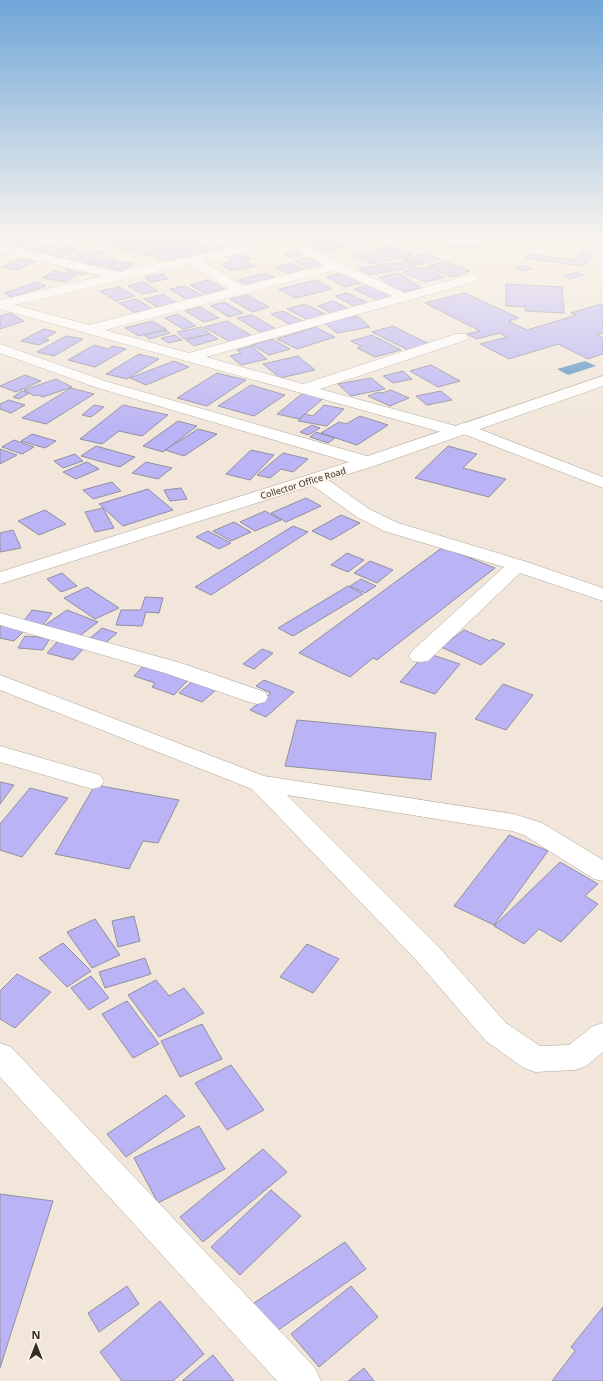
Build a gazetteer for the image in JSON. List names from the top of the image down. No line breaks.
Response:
{"streets":{"street":["Collector Office Road"]},"north":"top"}
